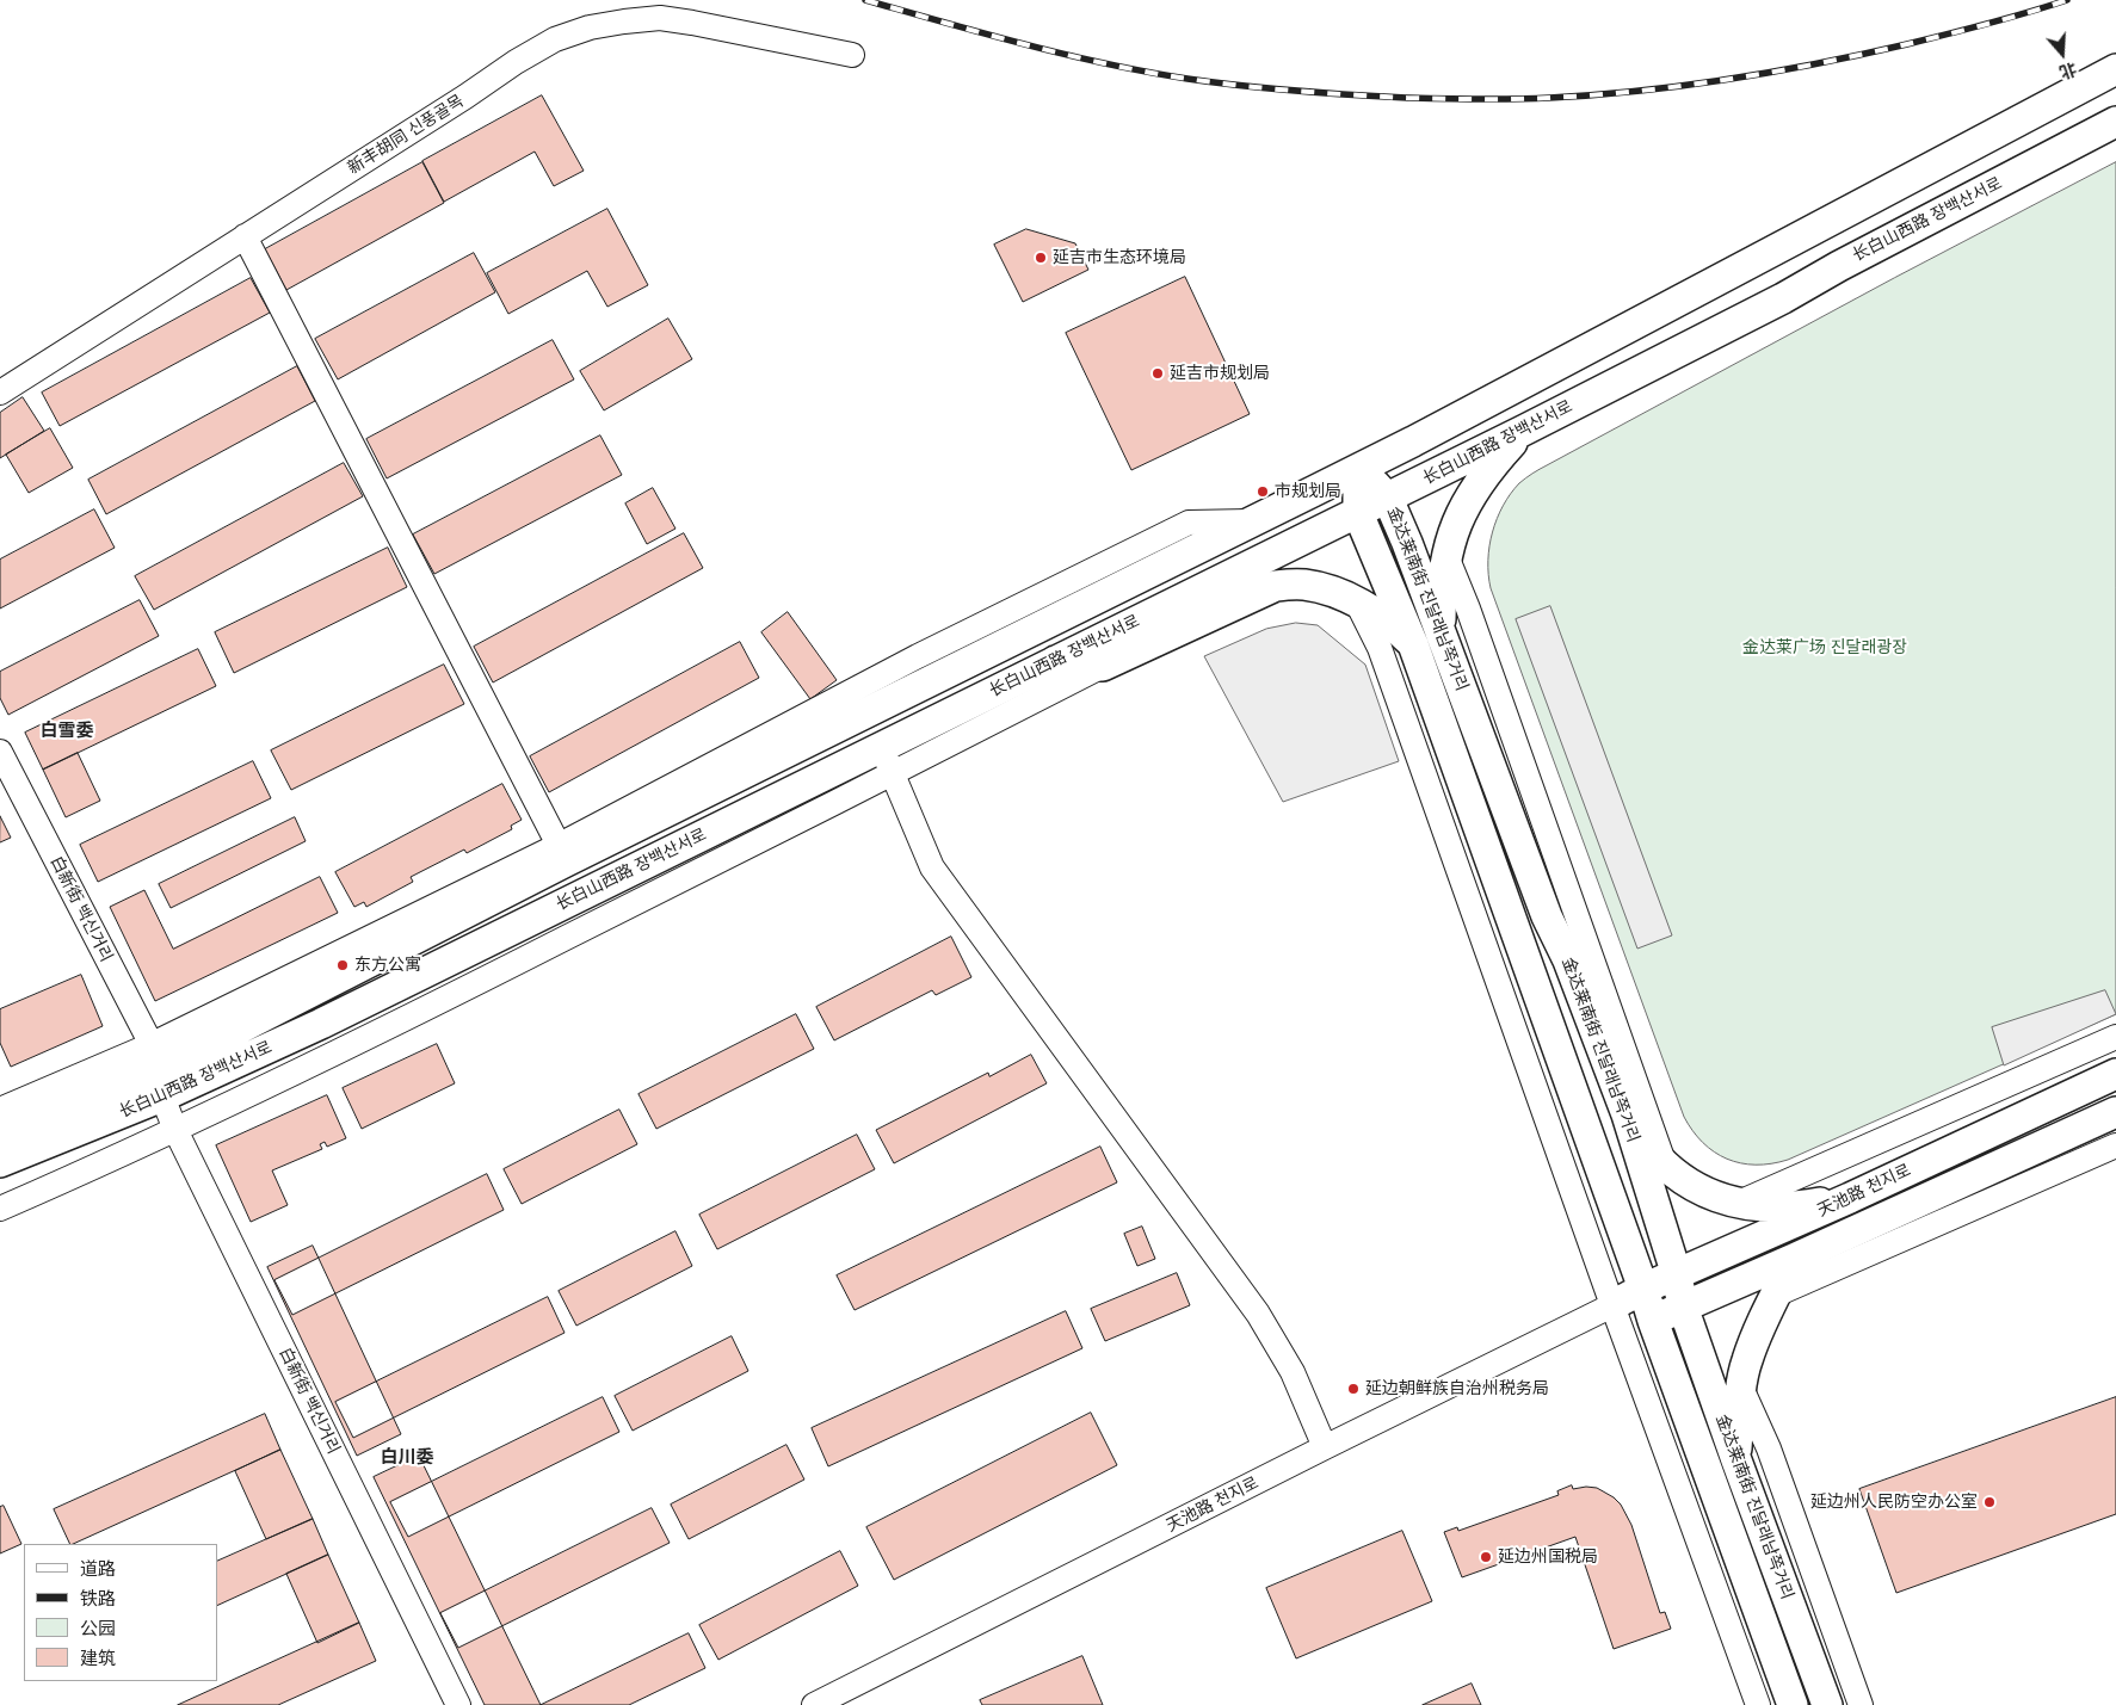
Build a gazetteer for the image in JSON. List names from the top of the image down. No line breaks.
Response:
{"streets":{"main road":["长白山西路 장백산서로","金达莱南街 진달래남쪽거리","天池路 천지로"],"street":["新丰胡同 신풍골목","白新街 백신거리"]},"crossings":[["长白山西路 장백산서로","金达莱南街 진달래남쪽거리"],["长白山西路 장백산서로","白新街 백신거리"],["金达莱南街 진달래남쪽거리","天池路 천지로"]],"districts":["白雪委","白川委"],"parks":["金达莱广场 진달래광장"],"places":["延吉市生态环境局","延吉市规划局","市规划局","东方公寓","延边朝鲜族自治州税务局","延边州人民防空办公室","延边州国税局"],"legend":["道路","铁路","公园","建筑"],"north":"bottom"}
